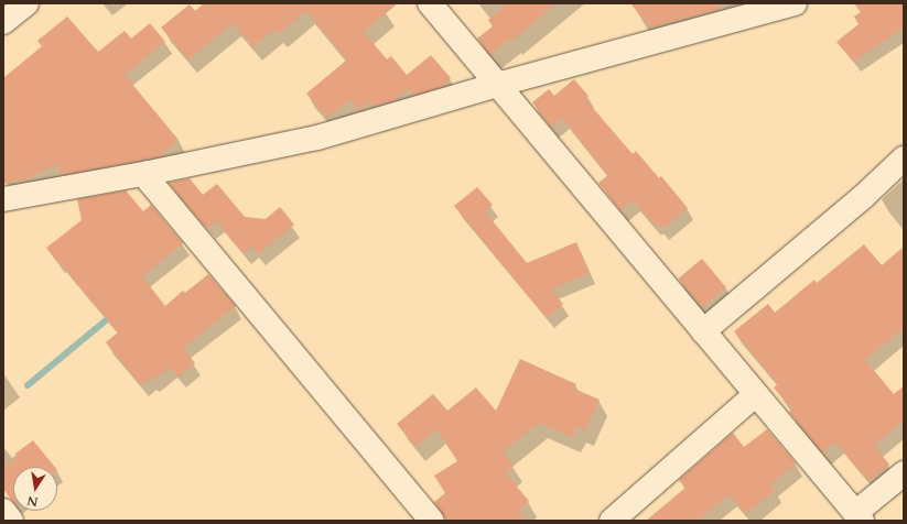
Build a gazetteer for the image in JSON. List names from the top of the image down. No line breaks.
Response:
{"north":"bottom"}
